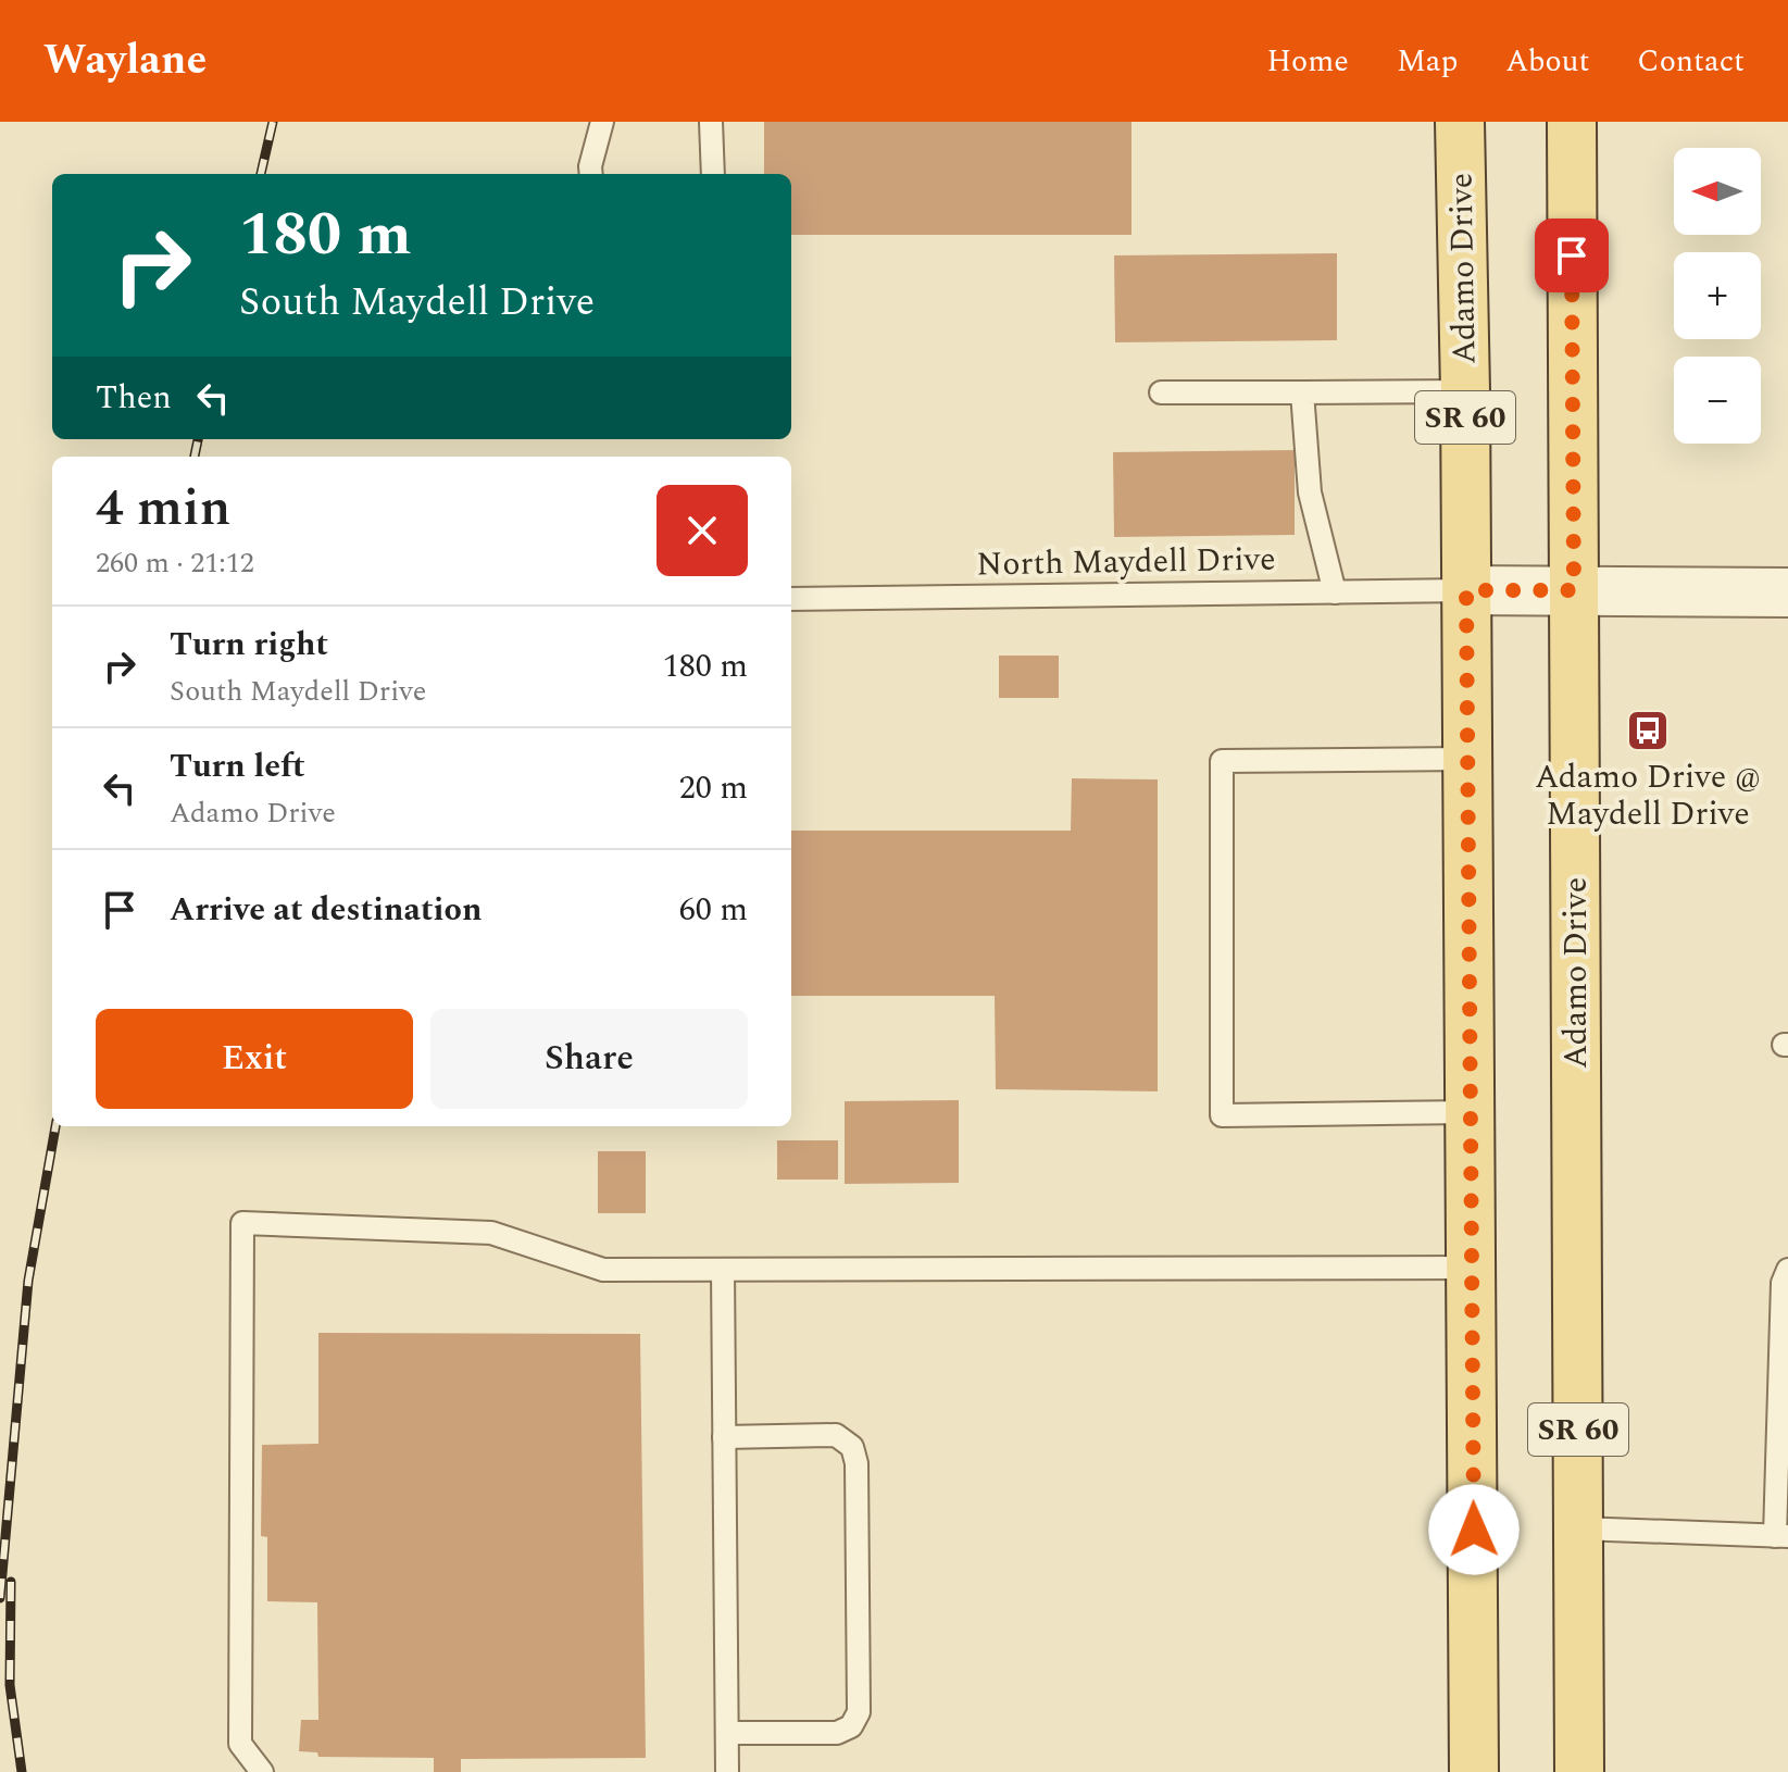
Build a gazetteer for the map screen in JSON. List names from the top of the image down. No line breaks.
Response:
{"streets":{"main road":["Adamo Drive","SR 60"],"lane":["North Maydell Drive"]},"crossings":[["Adamo Drive","North Maydell Drive"]],"places":{"bus stop":["Adamo Drive @ Maydell Drive"]},"north":"left","page":{"header":"Waylane","nav":["Home","Map","About","Contact"],"map_buttons":["+","−"],"turn":["180 m","South Maydell Drive"],"then":"Then","heading":["4 min","260 m · 21:12"],"list":[{"name":"Turn right","note":"South Maydell Drive","value":"180 m"},{"name":"Turn left","note":"Adamo Drive","value":"20 m"},{"name":"Arrive at destination","value":"60 m"}],"buttons":["Exit","Share"]}}
